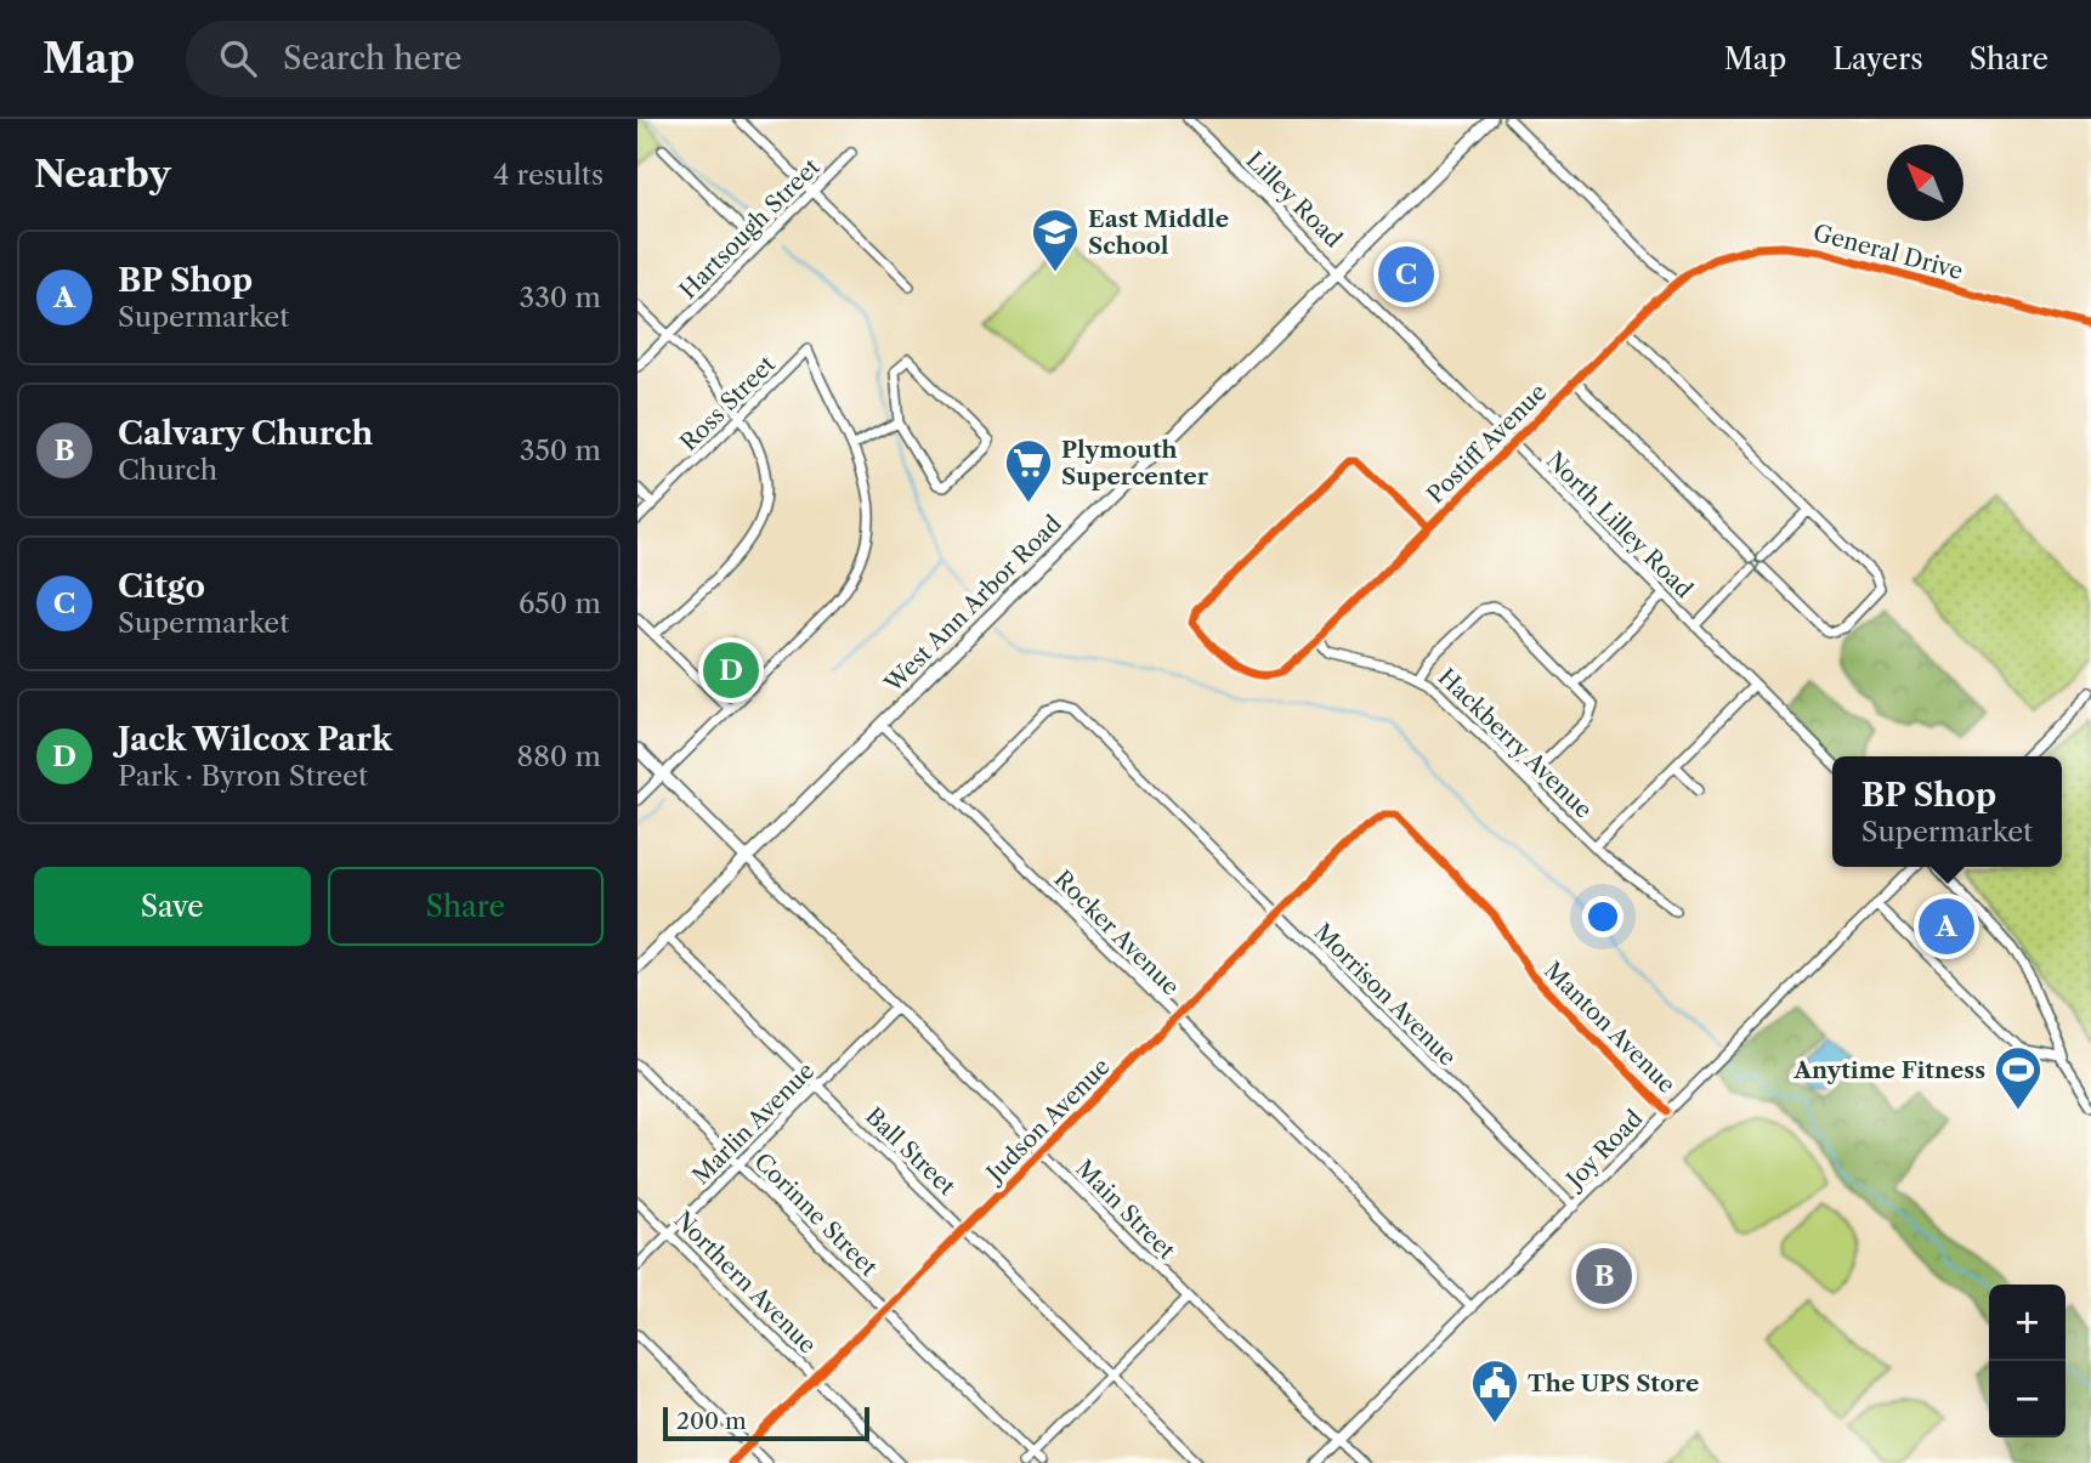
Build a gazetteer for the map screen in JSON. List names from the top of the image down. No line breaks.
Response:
{"streets":{"main road":["West Ann Arbor Road"],"street":["Lilley Road","Hartsough Street","General Drive","Ross Street","Postiff Avenue","North Lilley Road","Hackberry Avenue","Rocker Avenue","Morrison Avenue","Manton Avenue","Judson Avenue","Marlin Avenue","Joy Road","Ball Street","Main Street","Corinne Street","Northern Avenue"]},"crossings":[["Lilley Road","North Lilley Road"],["Lilley Road","West Ann Arbor Road"],["General Drive","Postiff Avenue"],["Postiff Avenue","North Lilley Road"],["Postiff Avenue","Hackberry Avenue"],["North Lilley Road","West Ann Arbor Road"],["West Ann Arbor Road","Rocker Avenue"],["West Ann Arbor Road","Ball Street"],["West Ann Arbor Road","Main Street"],["Rocker Avenue","Morrison Avenue"],["Rocker Avenue","Judson Avenue"],["Rocker Avenue","Joy Road"],["Morrison Avenue","Judson Avenue"],["Morrison Avenue","Joy Road"],["Manton Avenue","Judson Avenue"],["Manton Avenue","Joy Road"],["Judson Avenue","Ball Street"],["Judson Avenue","Main Street"],["Judson Avenue","Corinne Street"],["Judson Avenue","Northern Avenue"],["Marlin Avenue","Ball Street"],["Marlin Avenue","Main Street"],["Marlin Avenue","Corinne Street"],["Marlin Avenue","Northern Avenue"],["Joy Road","Main Street"]],"places":{"school or university":["East Middle School"],"supermarket":["Plymouth Supercenter"],"sports":["Anytime Fitness"],"public building":["The UPS Store"]},"scale_bar":"200 m","north":"top left","page":{"header":"Map","search":"Search here","nav":["Map","Layers","Share"],"heading":["Nearby","4 results"],"list":[{"mark":"A","name":"BP Shop","note":"Supermarket","value":"330 m"},{"mark":"B","name":"Calvary Church","note":"Church","value":"350 m"},{"mark":"C","name":"Citgo","note":"Supermarket","value":"650 m"},{"mark":"D","name":"Jack Wilcox Park","note":"Park · Byron Street","value":"880 m"}],"pins":["C","D","A","B"],"popup":["BP Shop","Supermarket"],"buttons":["Save","Share"],"map_buttons":["+","−"],"scale":"200 m"}}
